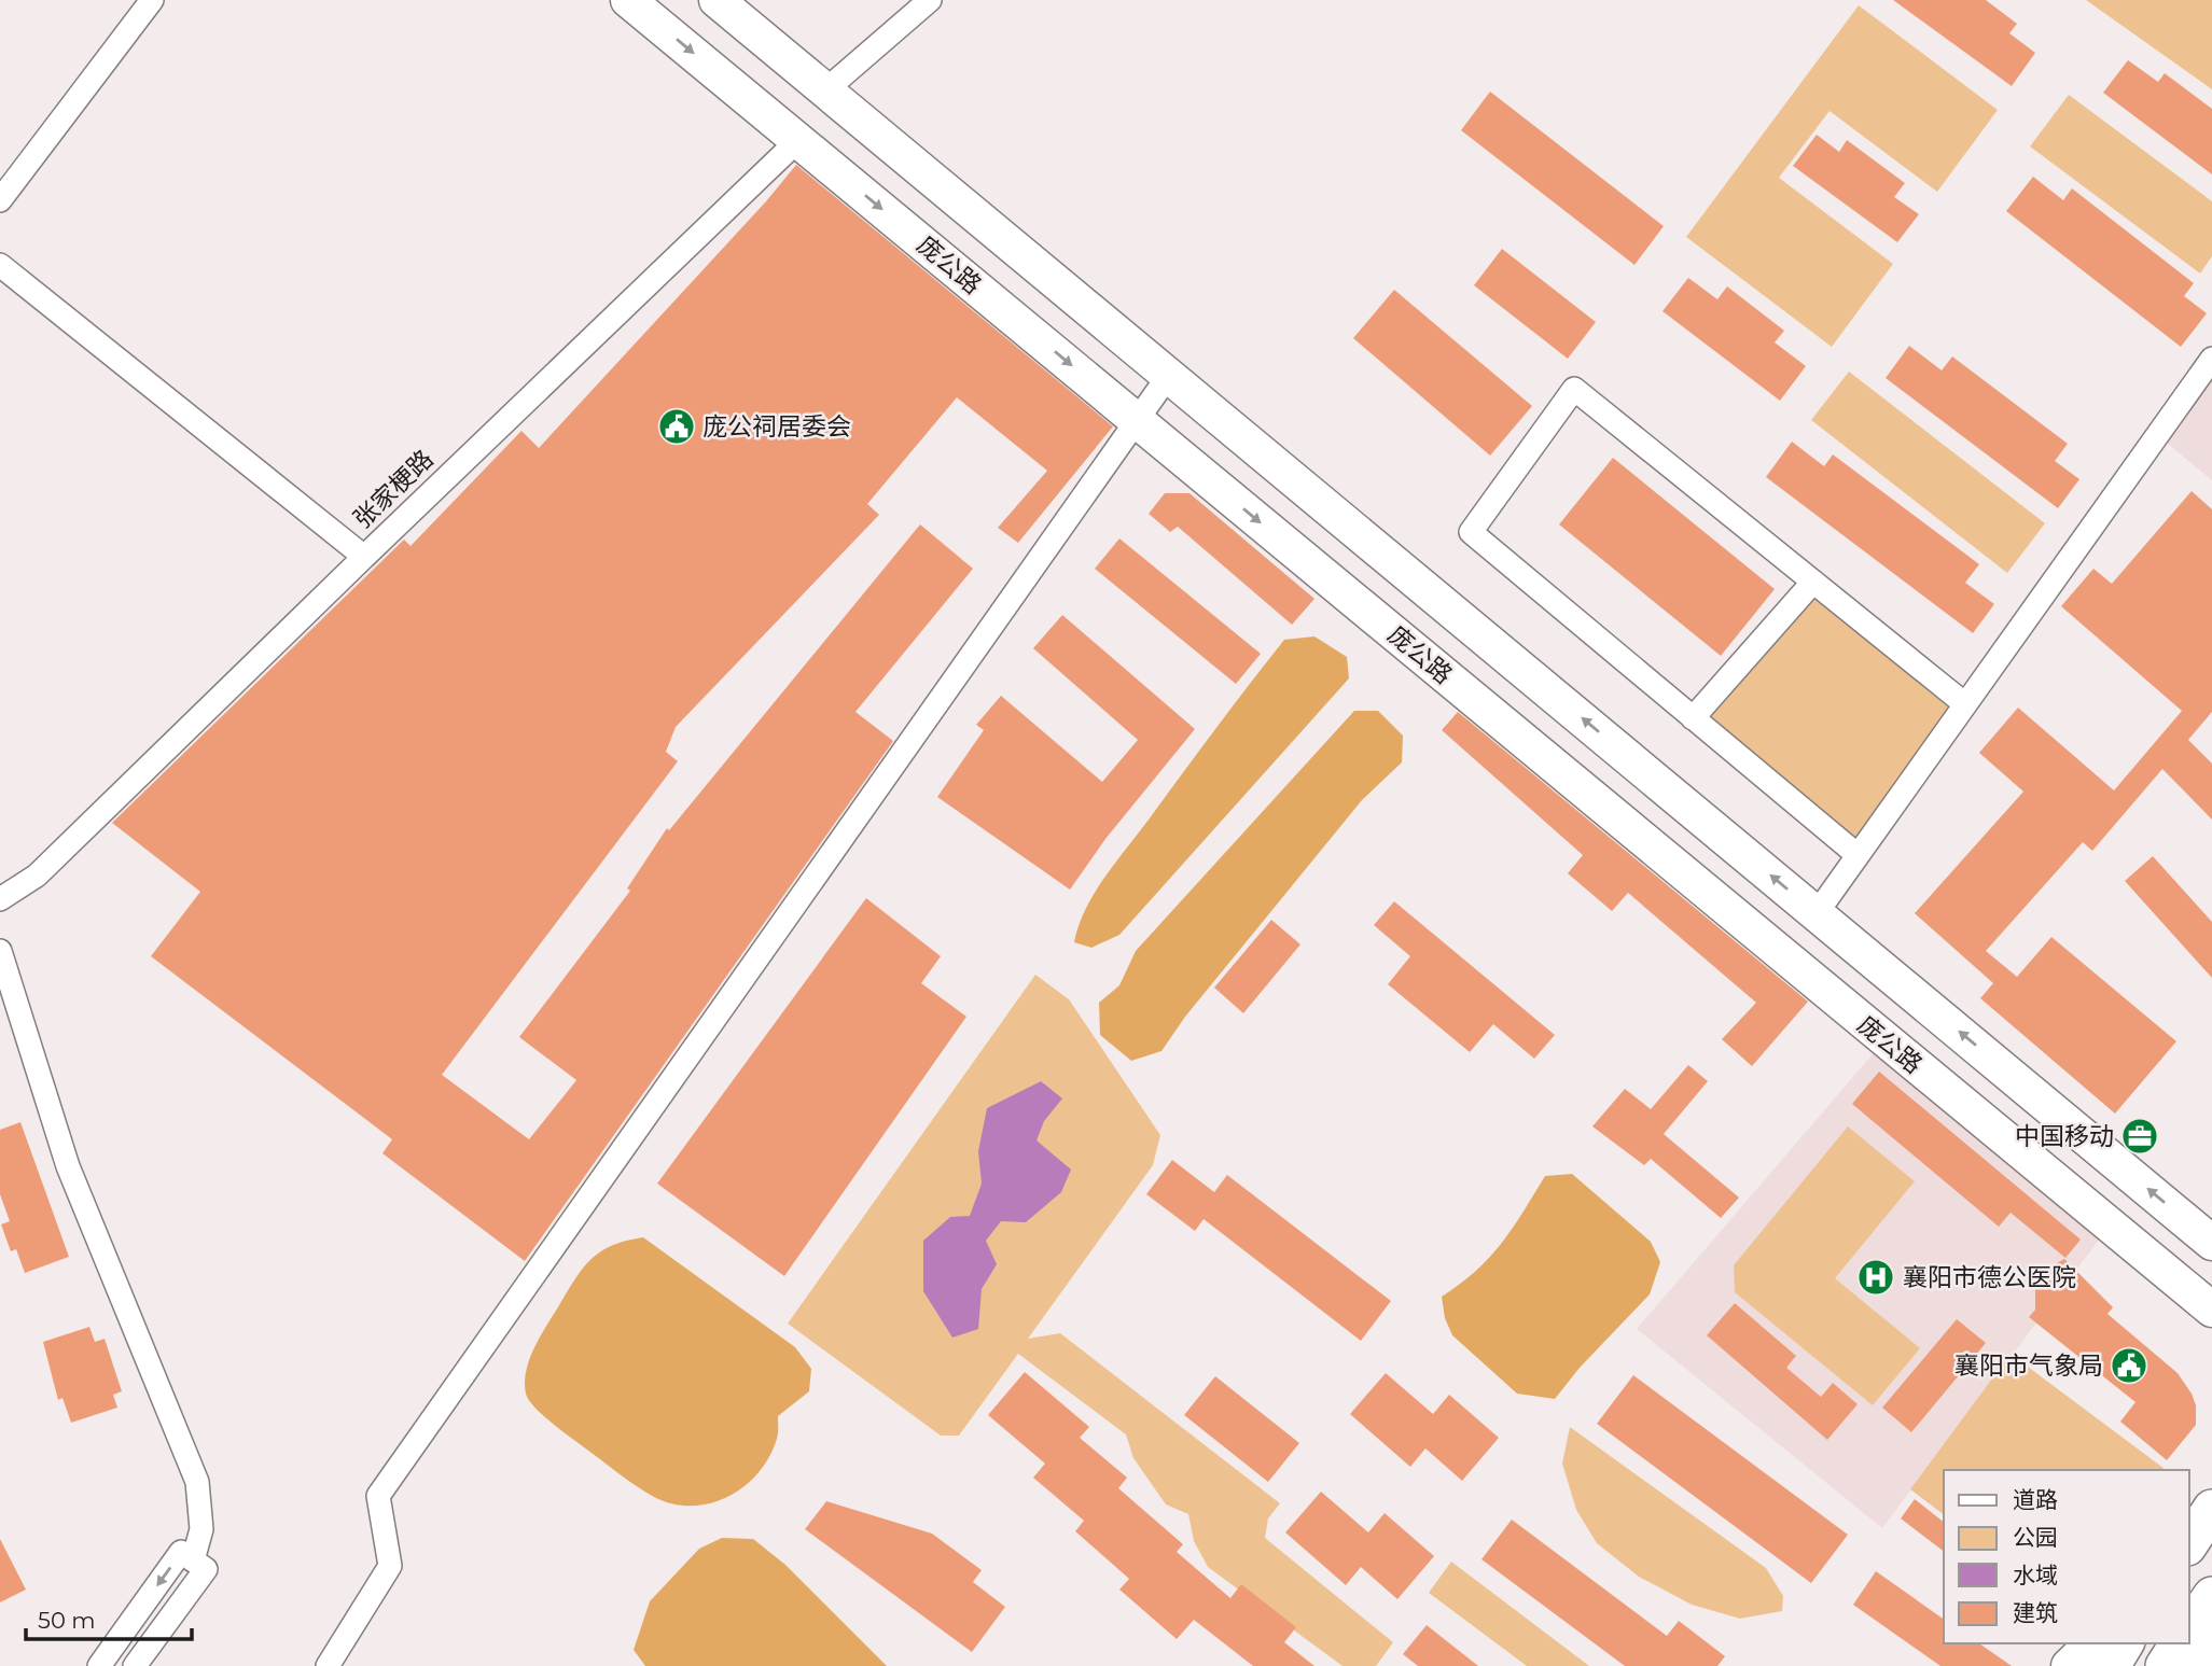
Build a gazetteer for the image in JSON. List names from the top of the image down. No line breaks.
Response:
{"streets":{"main road":["庞公路"],"street":["张家梗路"]},"crossings":[["庞公路","张家梗路"]],"places":{"public building":["庞公祠居委会","襄阳市气象局"],"office":["中国移动"],"hospital":["襄阳市德公医院"]},"legend":["道路","公园","水域","建筑"],"scale_bar":"50 m"}
